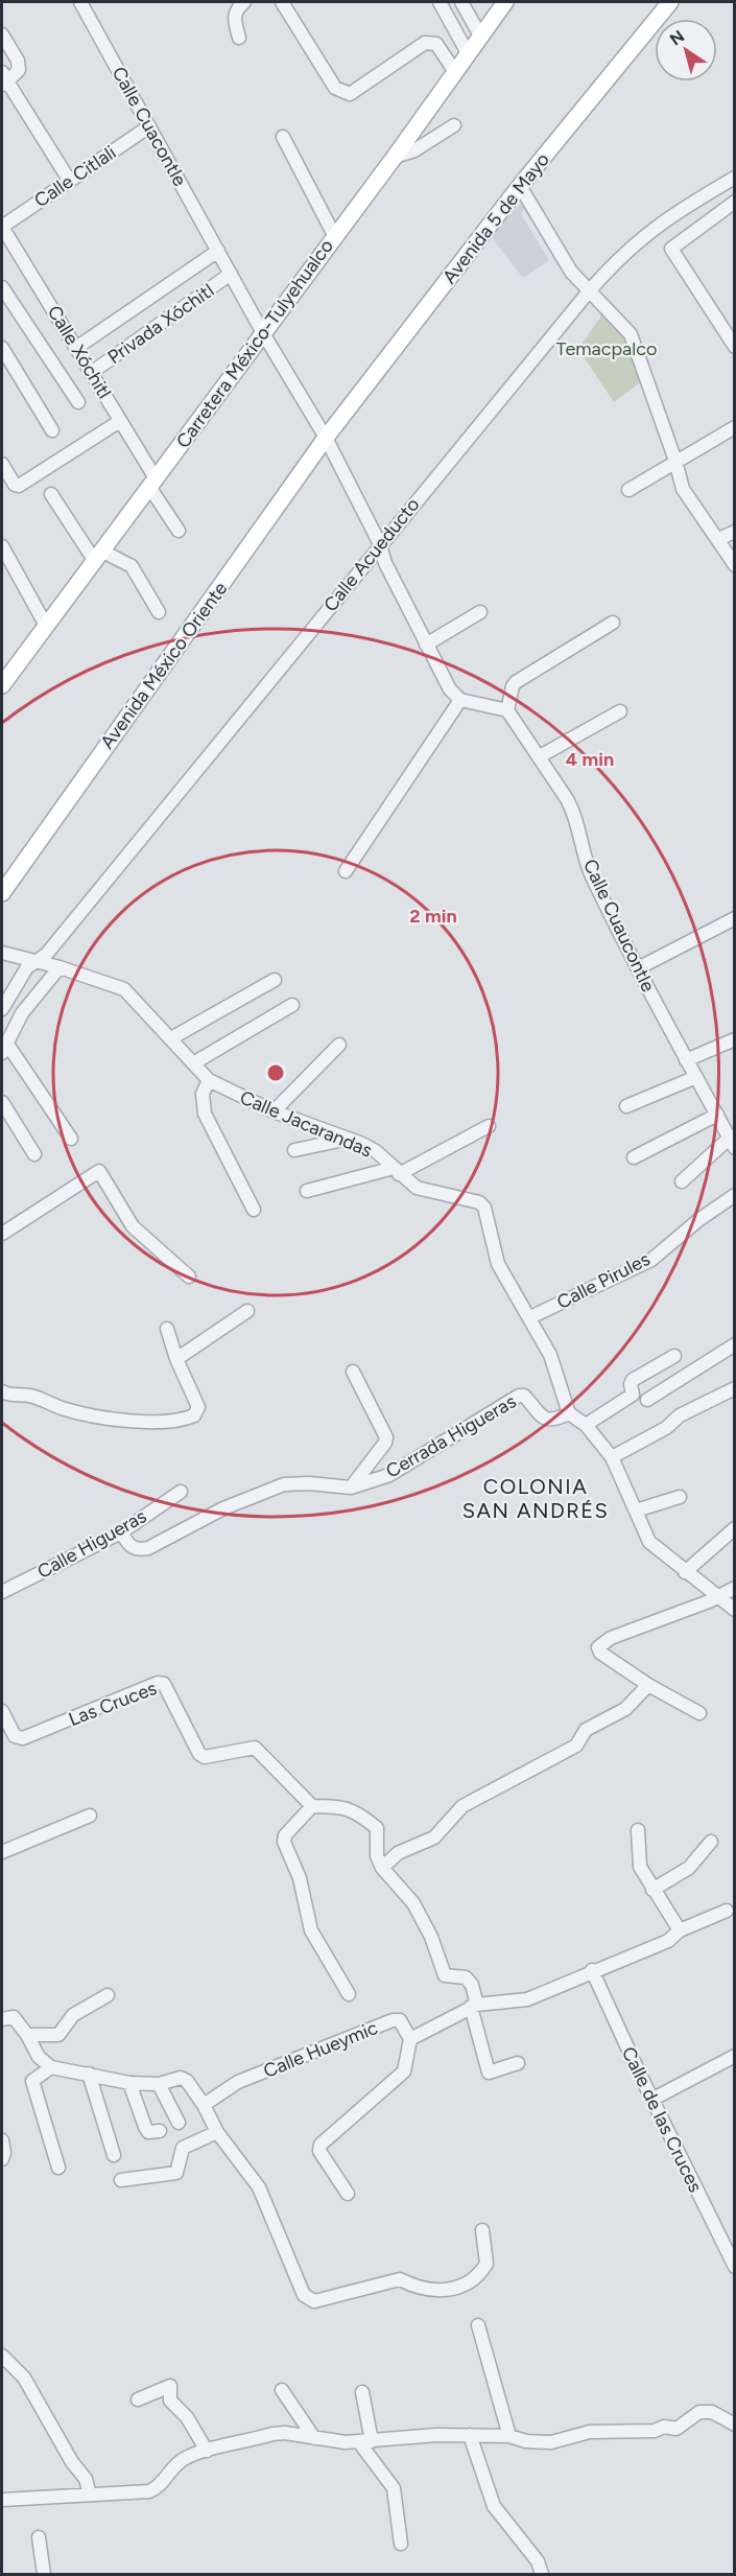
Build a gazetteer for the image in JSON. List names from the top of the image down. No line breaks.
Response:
{"streets":{"main road":["Avenida 5 de Mayo","Carretera México-Tulyehualco","Avenida México Oriente"],"street":["Calle Cuacontle","Calle Citlali","Privada Xóchitl","Calle Xóchitl","Calle Acueducto","Calle Cuaucontle","Calle Jacarandas","Calle Pirules","Cerrada Higueras","Calle Higueras","Las Cruces","Calle Hueymic","Calle de las Cruces"]},"crossings":[["Calle Cuacontle","Calle Citlali"],["Calle Cuacontle","Avenida 5 de Mayo"],["Calle Cuacontle","Privada Xóchitl"],["Calle Cuacontle","Carretera México-Tulyehualco"],["Calle Cuacontle","Avenida México Oriente"],["Calle Citlali","Calle Xóchitl"],["Avenida 5 de Mayo","Avenida México Oriente"],["Privada Xóchitl","Calle Xóchitl"],["Carretera México-Tulyehualco","Calle Xóchitl"],["Calle Acueducto","Calle Jacarandas"],["Calle Jacarandas","Calle Pirules"],["Calle Jacarandas","Cerrada Higueras"],["Cerrada Higueras","Calle Higueras"]],"districts":["COLONIA SAN ANDRÉS"],"parks":["Temacpalco"],"north":"top left","rings":["4 min","2 min"]}
